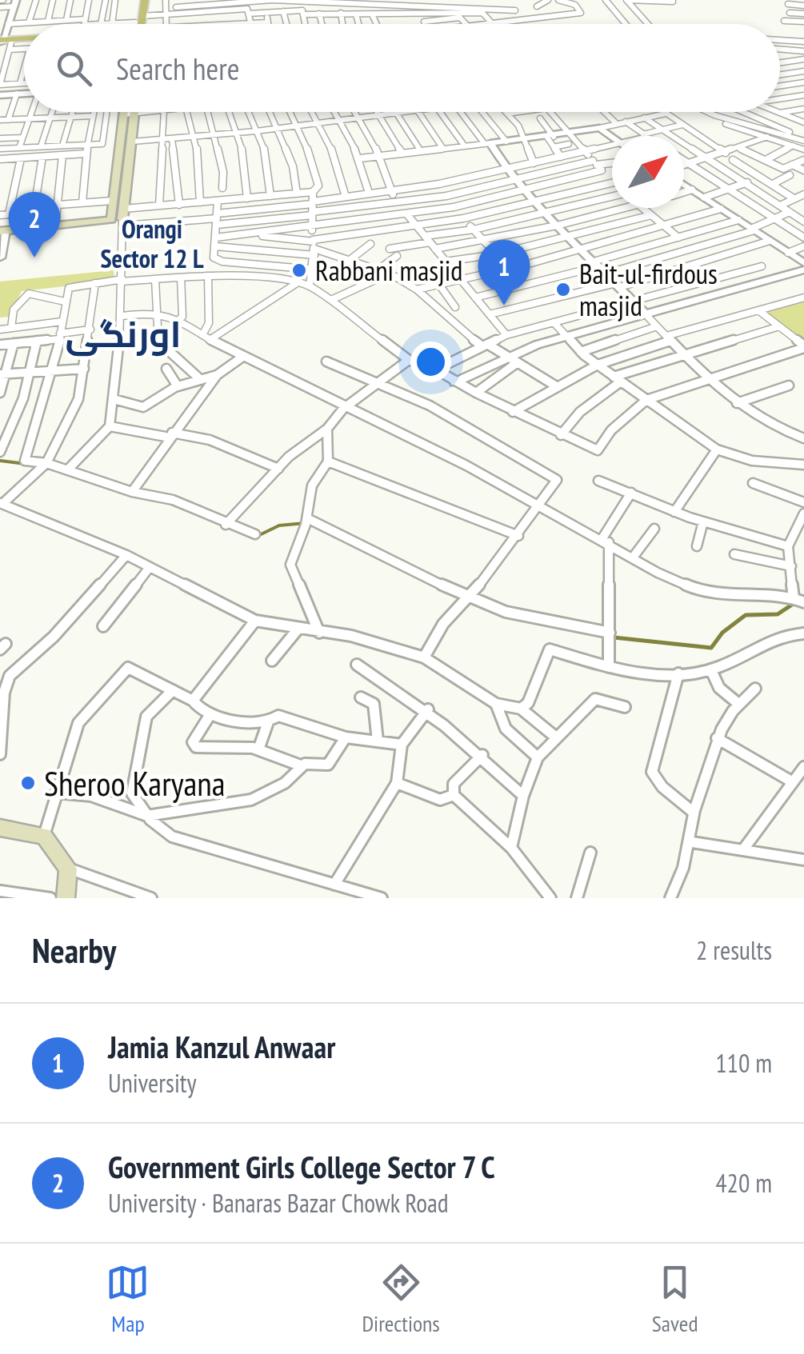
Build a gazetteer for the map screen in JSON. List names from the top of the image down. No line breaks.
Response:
{"districts":["Orangi Sector 12 L","اورنگی"],"places":["Rabbani masjid","Bait-ul-firdous masjid","Sheroo Karyana"],"north":"top right","page":{"search":"Search here","pins":["2","1"],"heading":["Nearby","2 results"],"list":[{"mark":"1","name":"Jamia Kanzul Anwaar","note":"University","value":"110 m"},{"mark":"2","name":"Government Girls College Sector 7 C","note":"University · Banaras Bazar Chowk Road","value":"420 m"}],"nav":["Map","Directions","Saved"]}}
